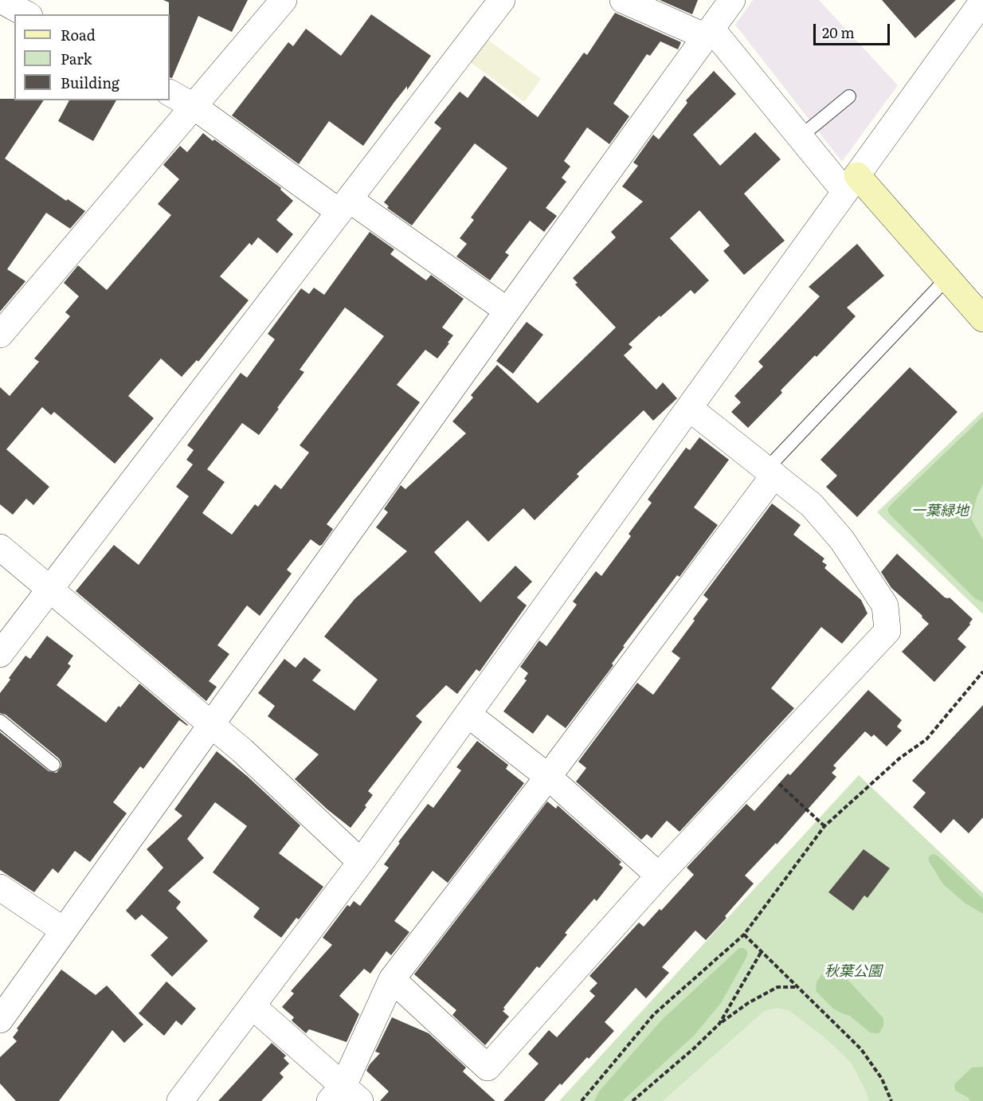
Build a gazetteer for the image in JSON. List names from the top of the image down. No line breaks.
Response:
{"parks":["一葉緑地","秋葉公園"],"legend":["Road","Park","Building"],"scale_bar":"20 m"}
